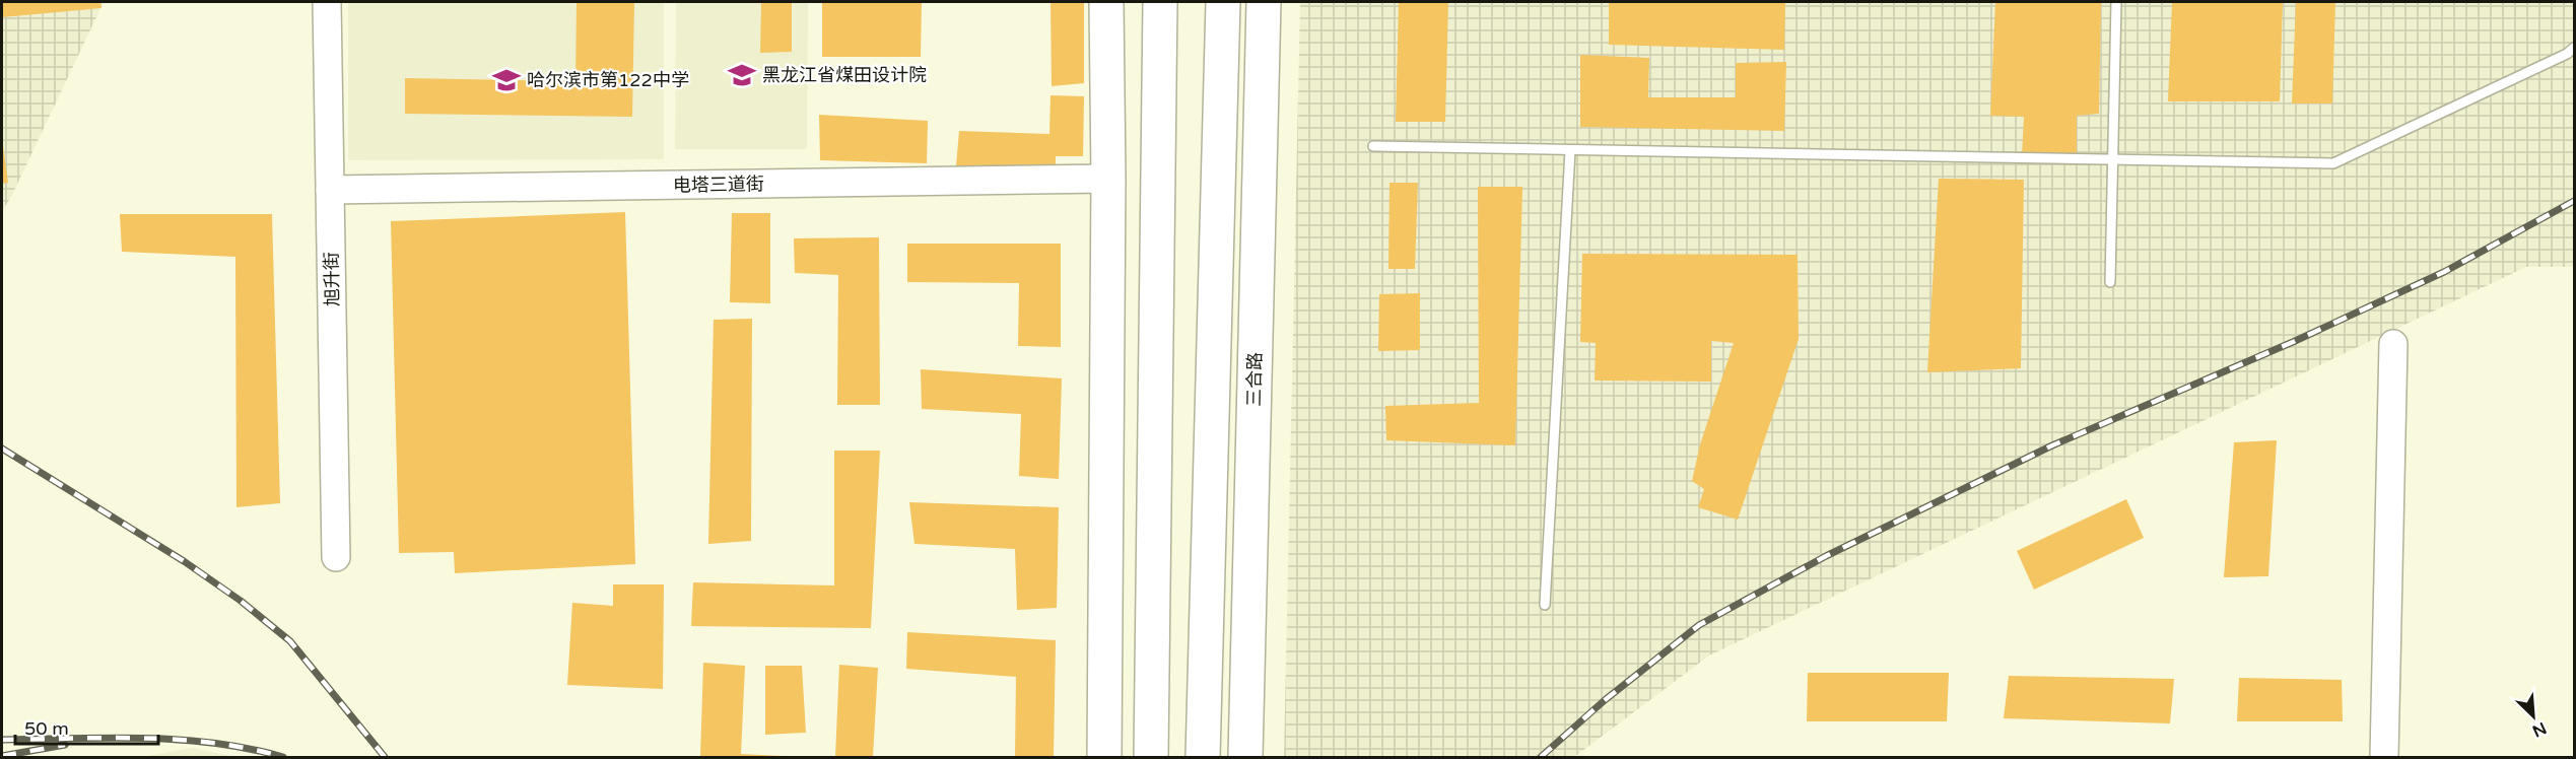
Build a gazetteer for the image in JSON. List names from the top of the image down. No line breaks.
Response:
{"streets":{"highway":["三合路"],"street":["电塔三道街","旭升街"]},"crossings":[["电塔三道街","旭升街"]],"places":{"school or university":["黑龙江省煤田设计院","哈尔滨市第122中学"]},"scale_bar":"50 m","north":"bottom right"}
